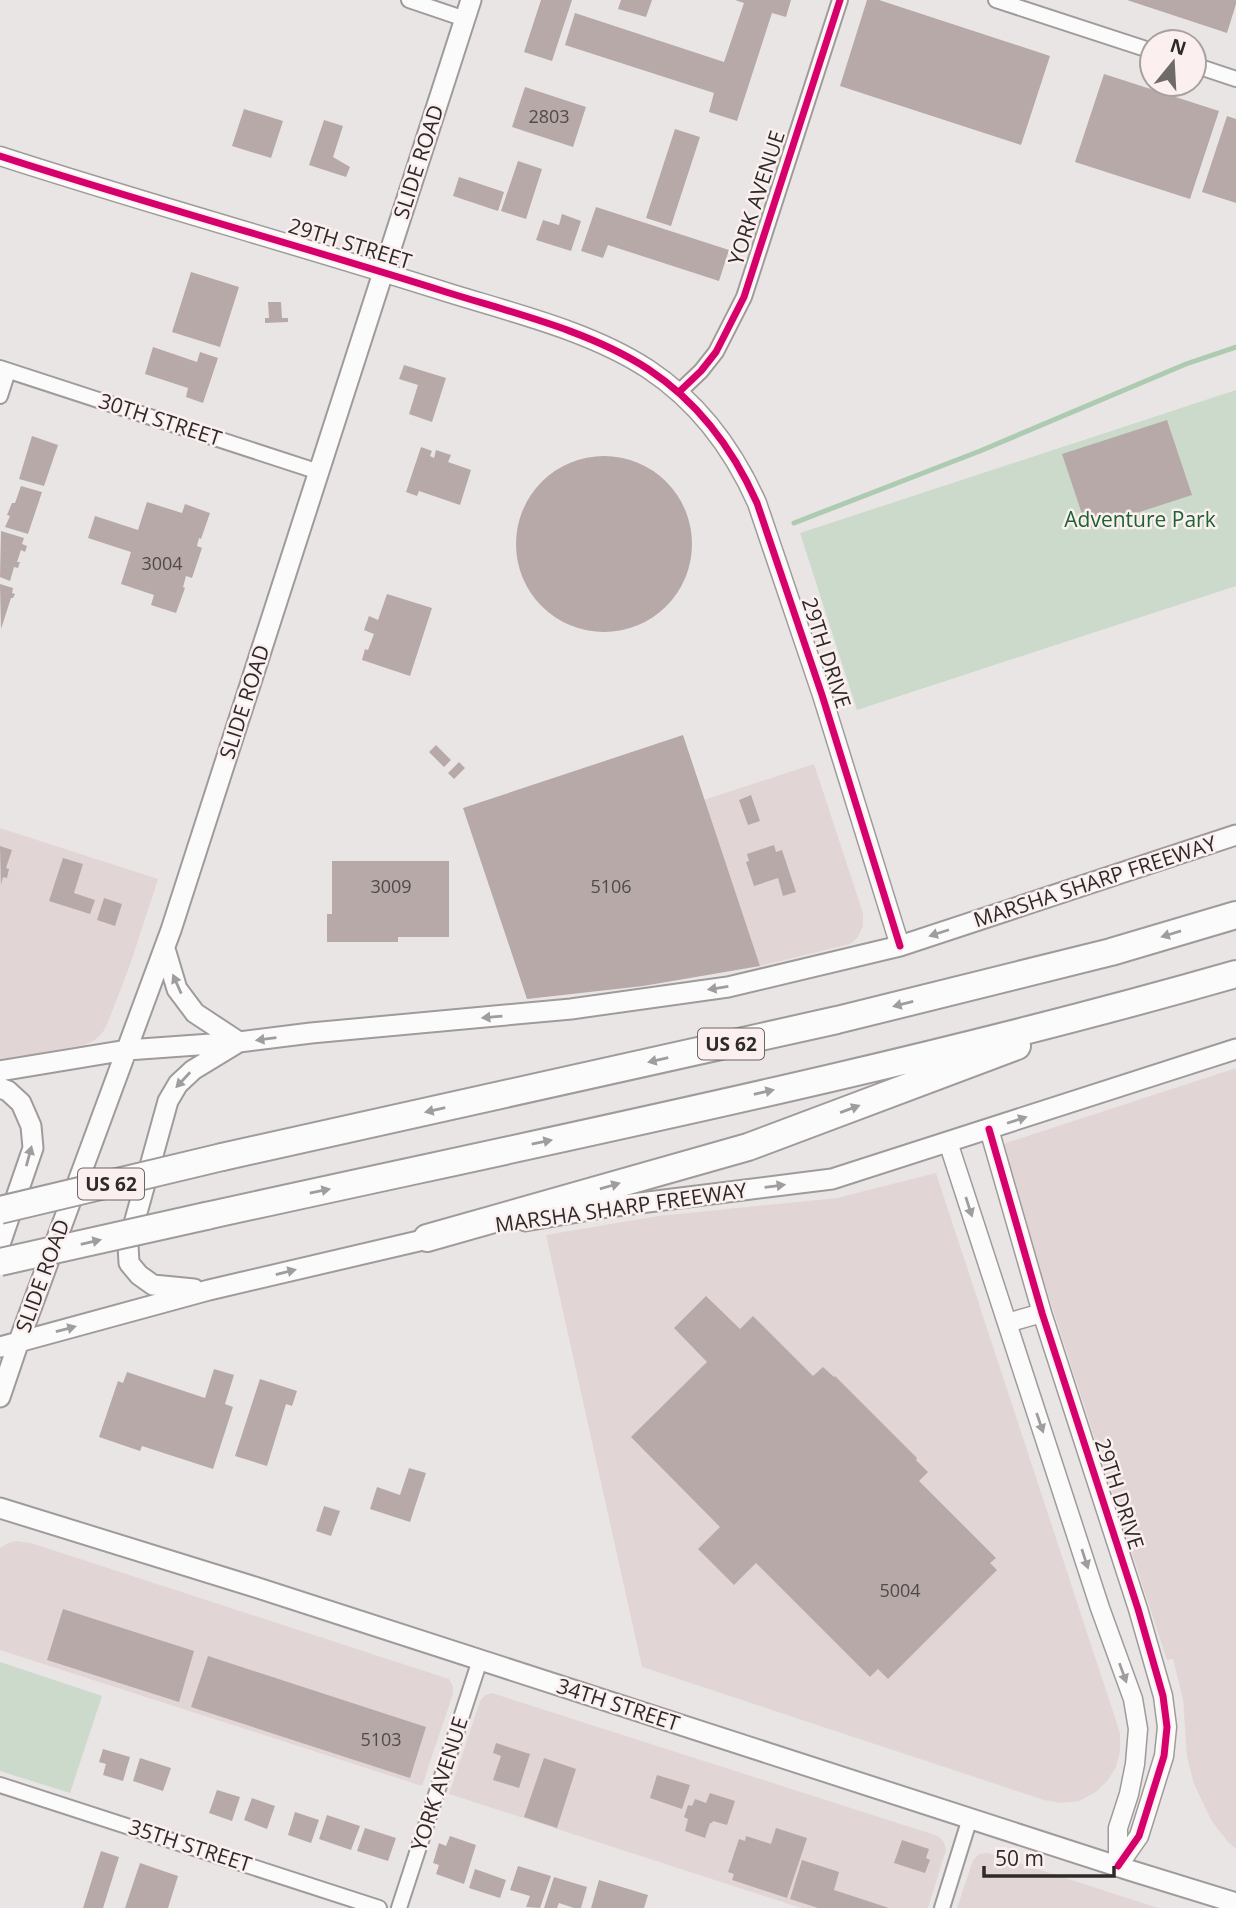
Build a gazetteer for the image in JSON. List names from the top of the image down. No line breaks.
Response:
{"streets":{"highway":["US 62"],"main road":["SLIDE ROAD","MARSHA SHARP FREEWAY","34TH STREET"],"street":["YORK AVENUE","29TH STREET","30TH STREET","29TH DRIVE","35TH STREET"]},"crossings":[["SLIDE ROAD","29TH STREET"],["SLIDE ROAD","30TH STREET"],["SLIDE ROAD","MARSHA SHARP FREEWAY"],["YORK AVENUE","29TH STREET"],["YORK AVENUE","29TH DRIVE"],["YORK AVENUE","34TH STREET"],["29TH STREET","29TH DRIVE"],["29TH DRIVE","MARSHA SHARP FREEWAY"],["29TH DRIVE","34TH STREET"]],"parks":["Adventure Park"],"house_numbers":["2803","3004","3009","5106","5004","5103"],"scale_bar":"50 m","north":"top"}
